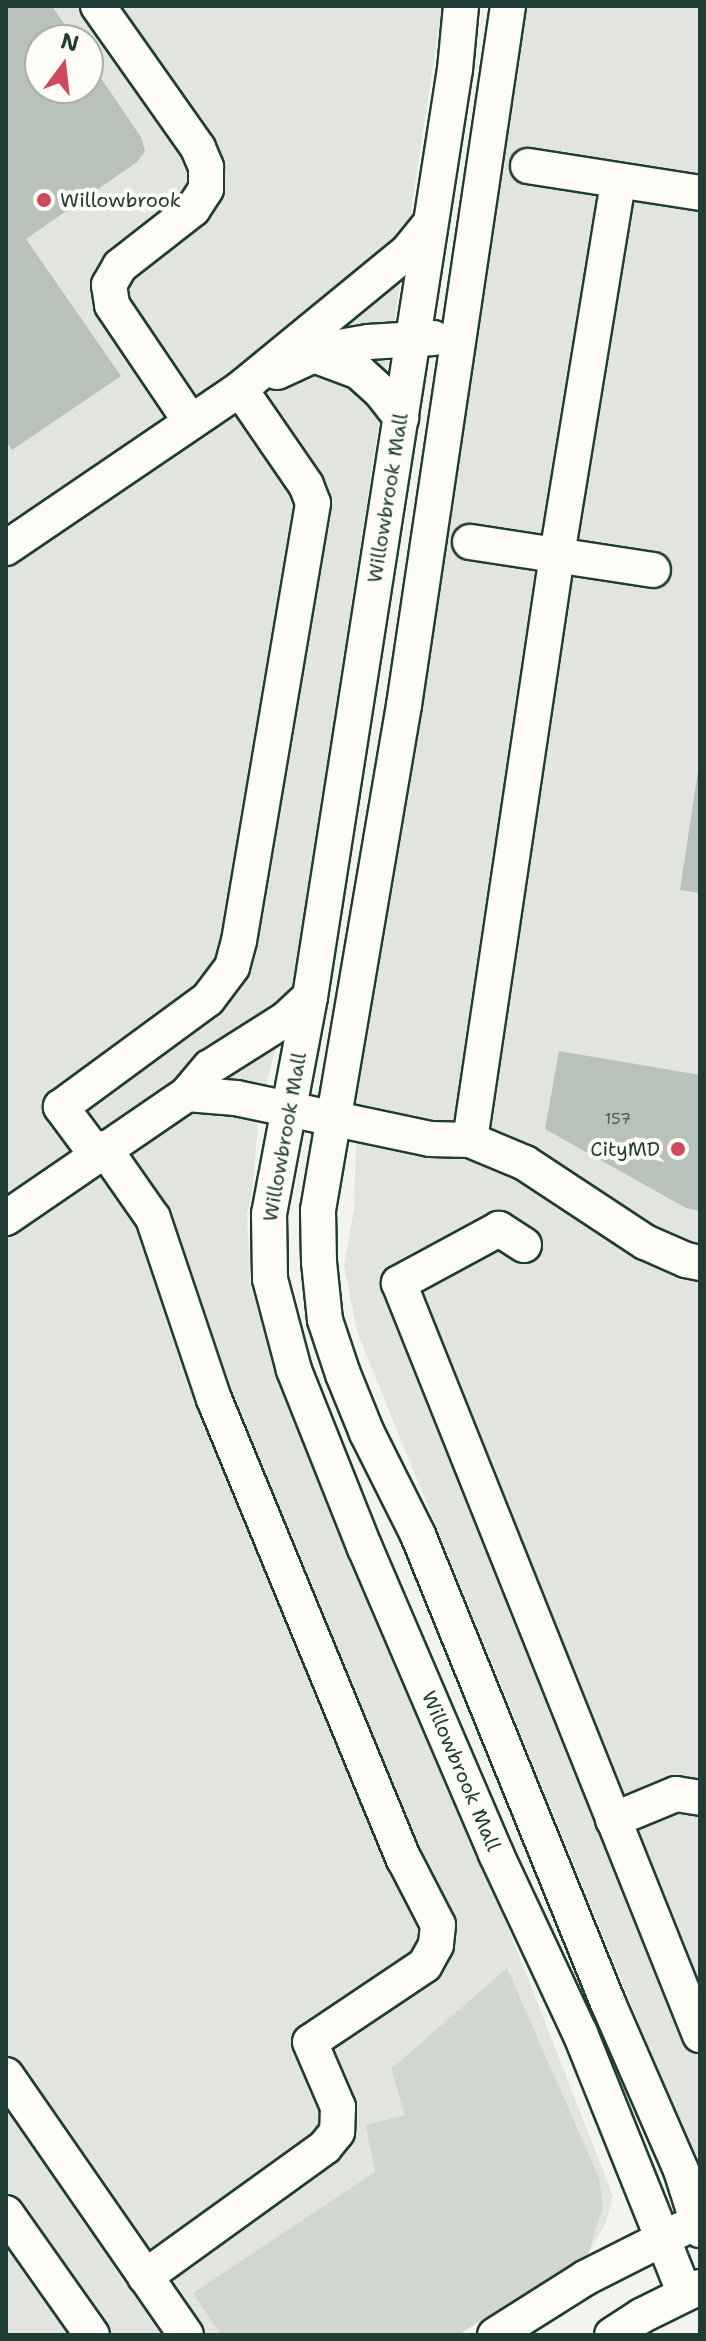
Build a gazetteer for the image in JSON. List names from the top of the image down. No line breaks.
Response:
{"streets":{"street":["Willowbrook Mall"]},"places":["Willowbrook","CityMD"],"house_numbers":["157"],"north":"top"}
